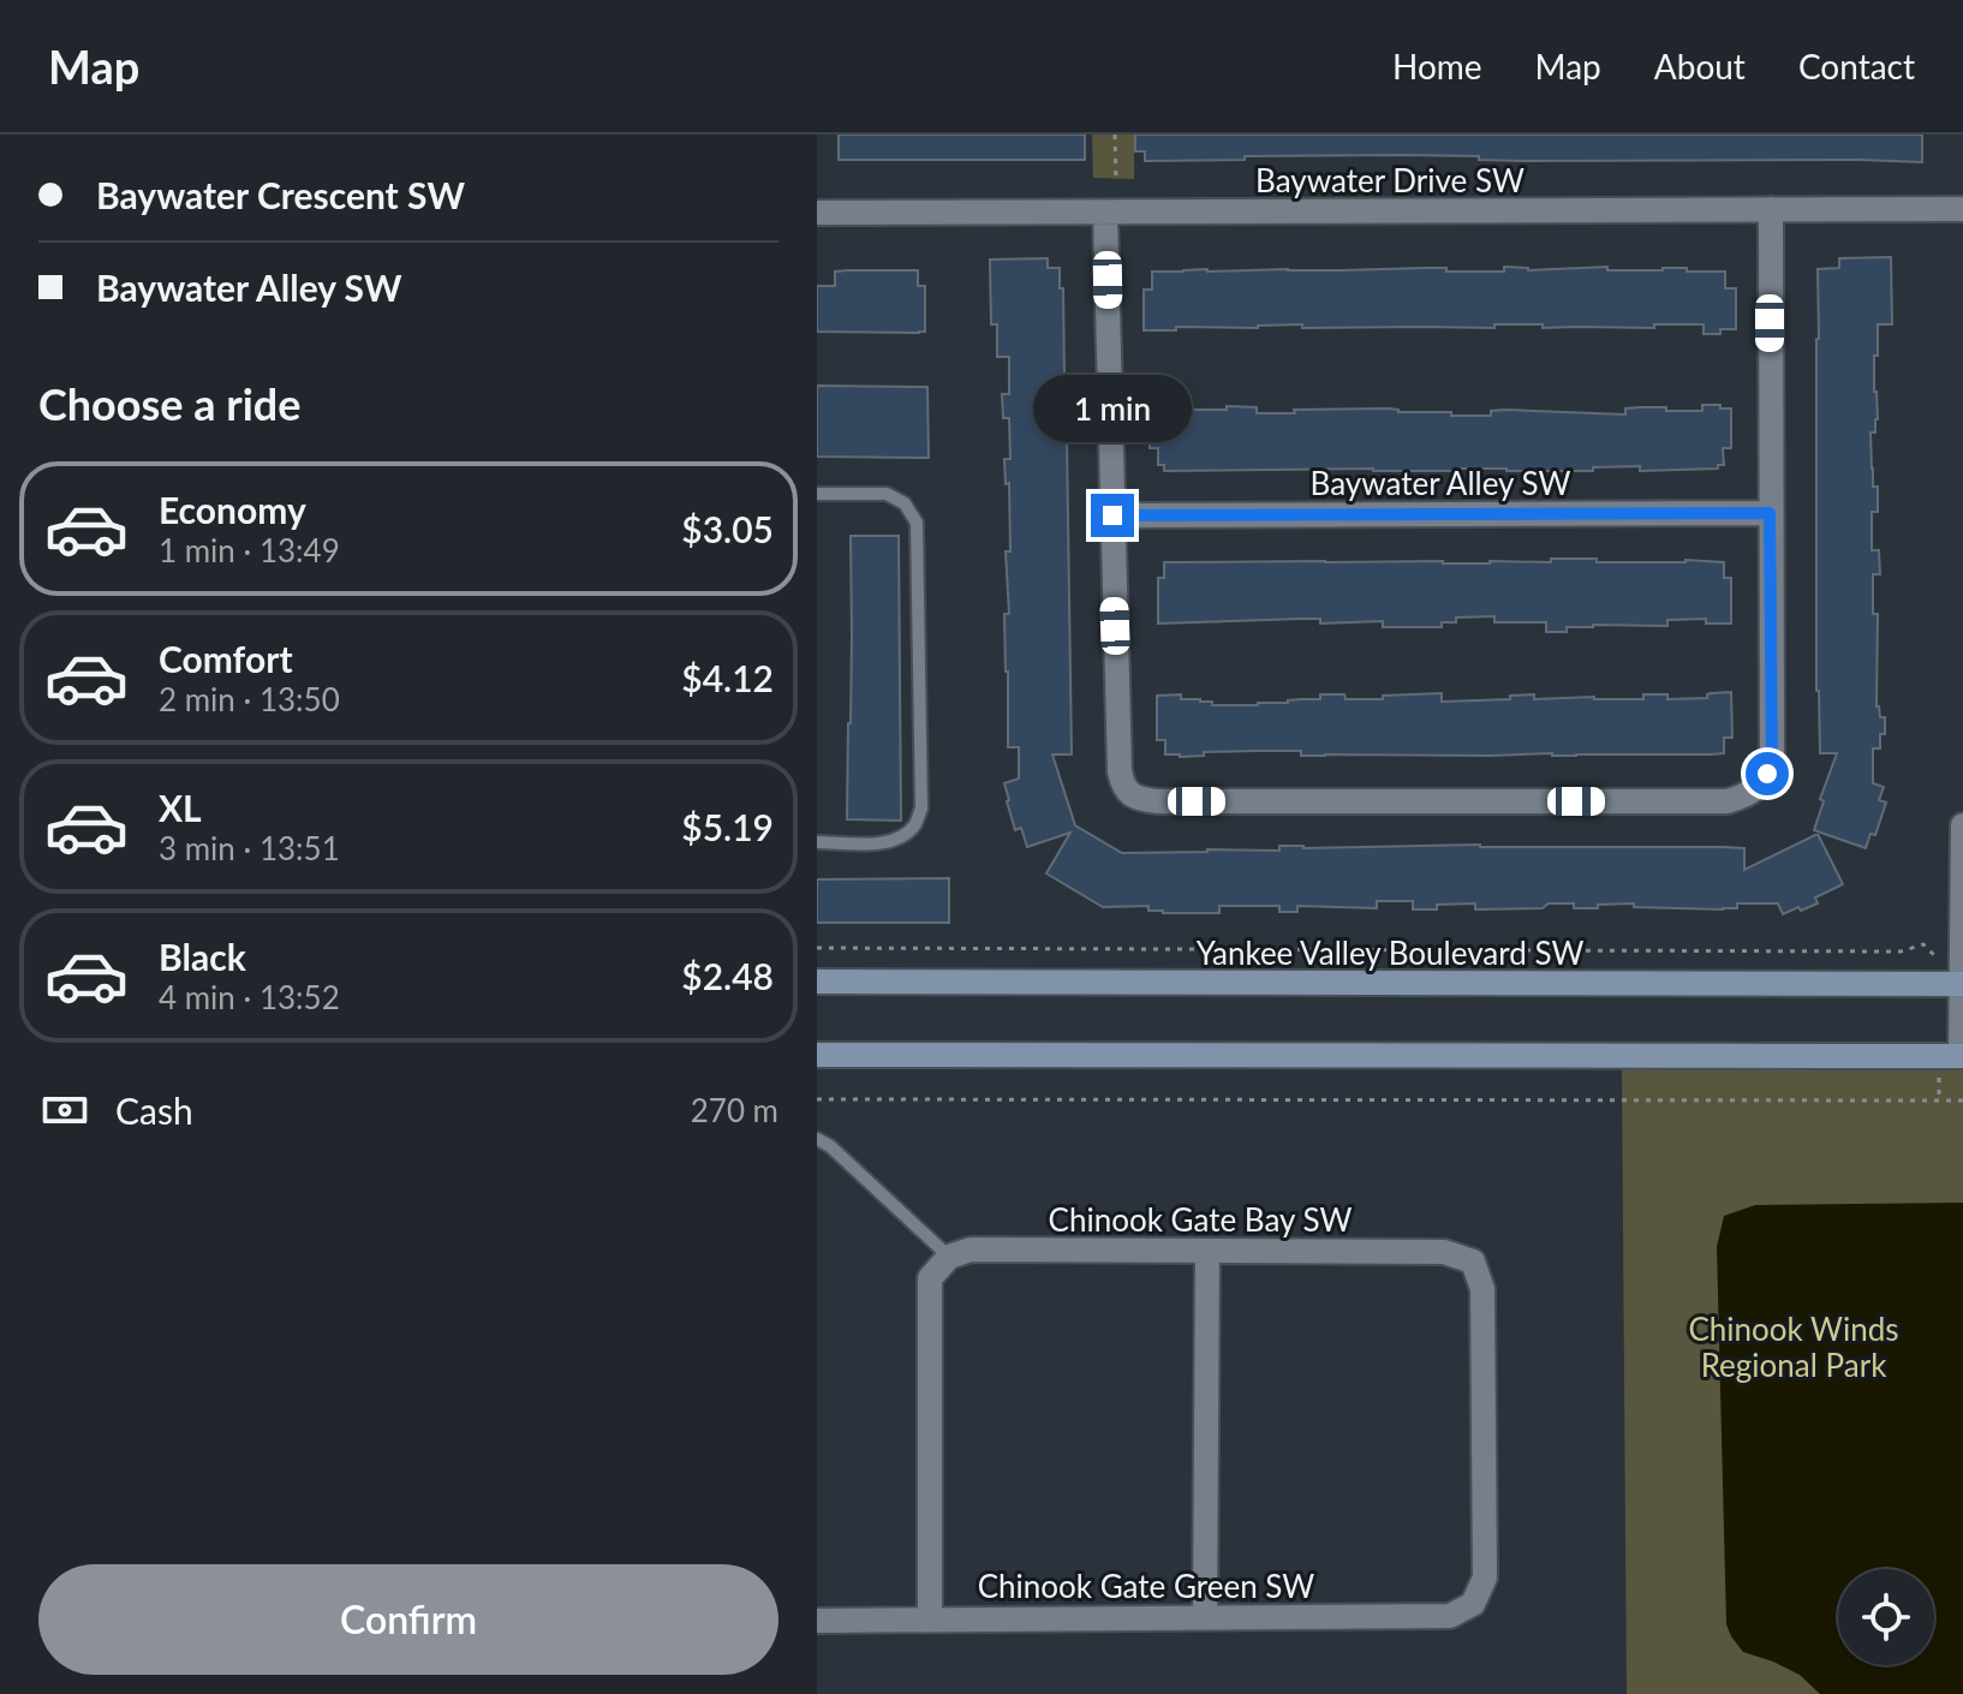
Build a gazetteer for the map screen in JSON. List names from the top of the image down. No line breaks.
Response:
{"streets":{"main road":["Yankee Valley Boulevard SW"],"street":["Baywater Drive SW","Baywater Alley SW","Chinook Gate Bay SW","Chinook Gate Green SW"]},"crossings":[["Chinook Gate Bay SW","Chinook Gate Green SW"]],"parks":["Chinook Winds Regional Park"],"page":{"header":"Map","nav":["Home","Map","About","Contact"],"banner":["Baywater Crescent SW","Baywater Alley SW"],"heading":"Choose a ride","bubble":"1 min","list":[{"name":"Economy","note":"1 min · 13:49","value":"$3.05"},{"name":"Comfort","note":"2 min · 13:50","value":"$4.12"},{"name":"XL","note":"3 min · 13:51","value":"$5.19"},{"name":"Black","note":"4 min · 13:52","value":"$2.48"}],"pay":["Cash","270 m"],"buttons":"Confirm"}}
